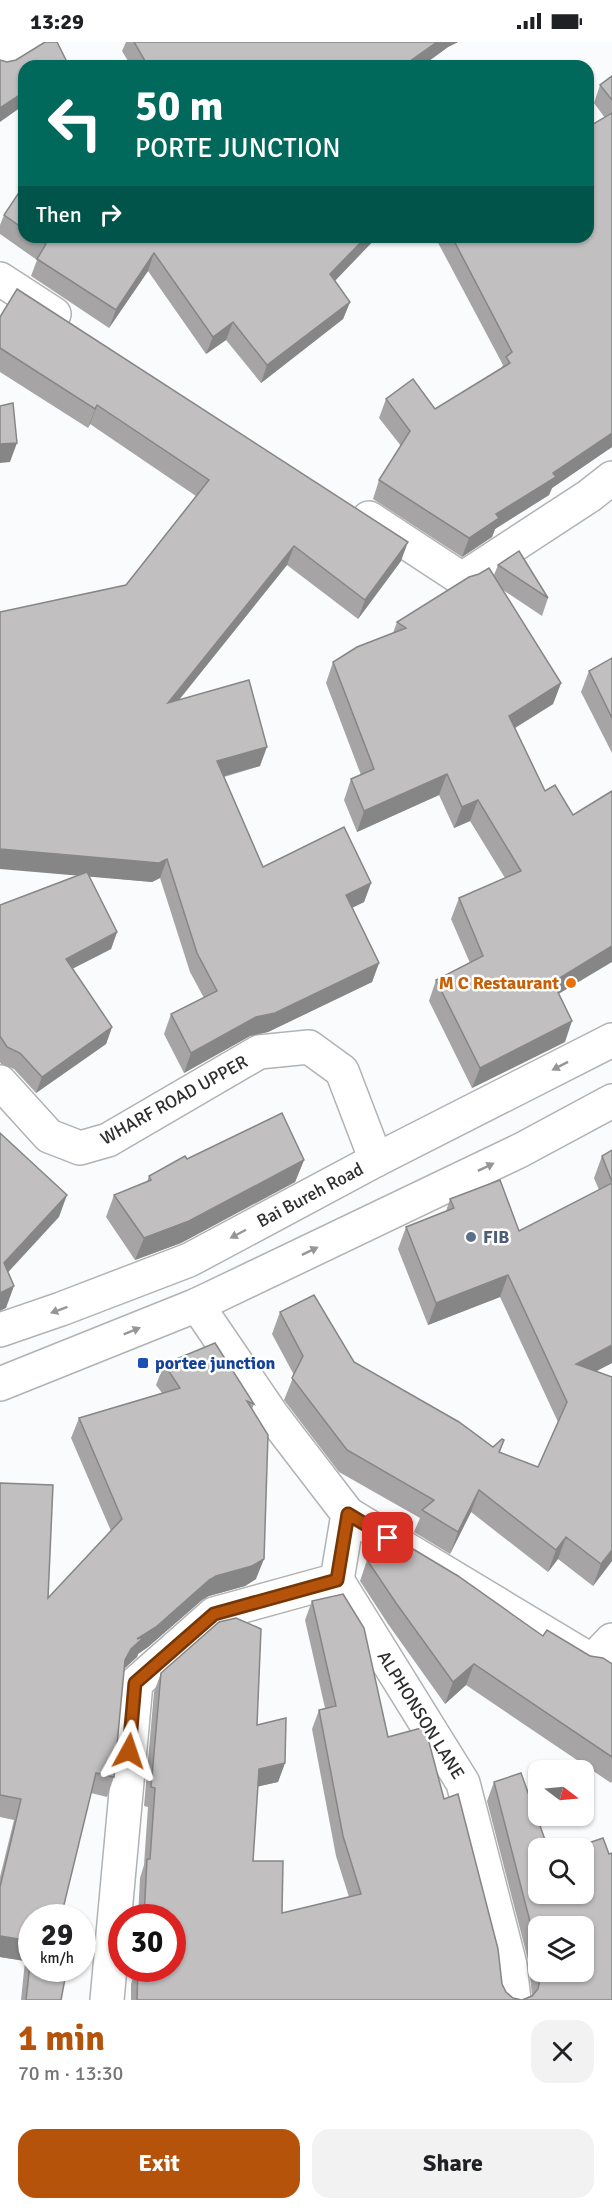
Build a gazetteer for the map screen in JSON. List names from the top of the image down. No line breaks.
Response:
{"streets":{"main road":["WHARF ROAD UPPER","Bai Bureh Road","ALPHONSON LANE"]},"crossings":[["WHARF ROAD UPPER","Bai Bureh Road"]],"places":{"other":["M C Restaurant","FIB"],"transit":["portee junction"]},"north":"right","page":{"status":"13:29","turn":["50 m","PORTE JUNCTION"],"then":"Then","speed":"29 km/h","limit":"30","heading":["1 min","70 m · 13:30"],"buttons":["Exit","Share"]}}
